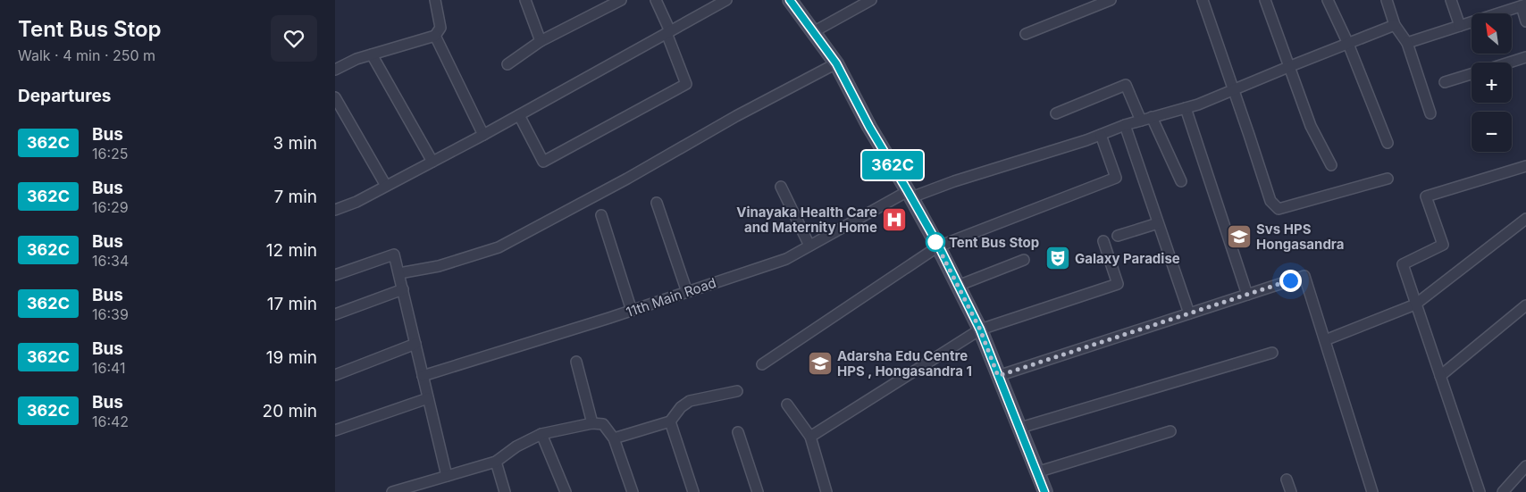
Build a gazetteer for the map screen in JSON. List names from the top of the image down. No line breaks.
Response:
{"streets":{"street":["11th Main Road"]},"places":{"hospital":["Vinayaka Health Care and Maternity Home"],"school or university":["Svs HPS Hongasandra","Adarsha Edu Centre HPS , Hongasandra 1"],"other":["Tent Bus Stop"],"theatre":["Galaxy Paradise"]},"lines":["bus line 362C"],"north":"top left","page":{"heading":[["Tent Bus Stop","Walk · 4 min · 250 m"],"Departures"],"on_map":"362C","map_buttons":["+","−"],"list":[{"mark":"362C","name":"Bus","note":"16:25","value":"3 min"},{"mark":"362C","name":"Bus","note":"16:29","value":"7 min"},{"mark":"362C","name":"Bus","note":"16:34","value":"12 min"},{"mark":"362C","name":"Bus","note":"16:39","value":"17 min"},{"mark":"362C","name":"Bus","note":"16:41","value":"19 min"},{"mark":"362C","name":"Bus","note":"16:42","value":"20 min"}]}}
